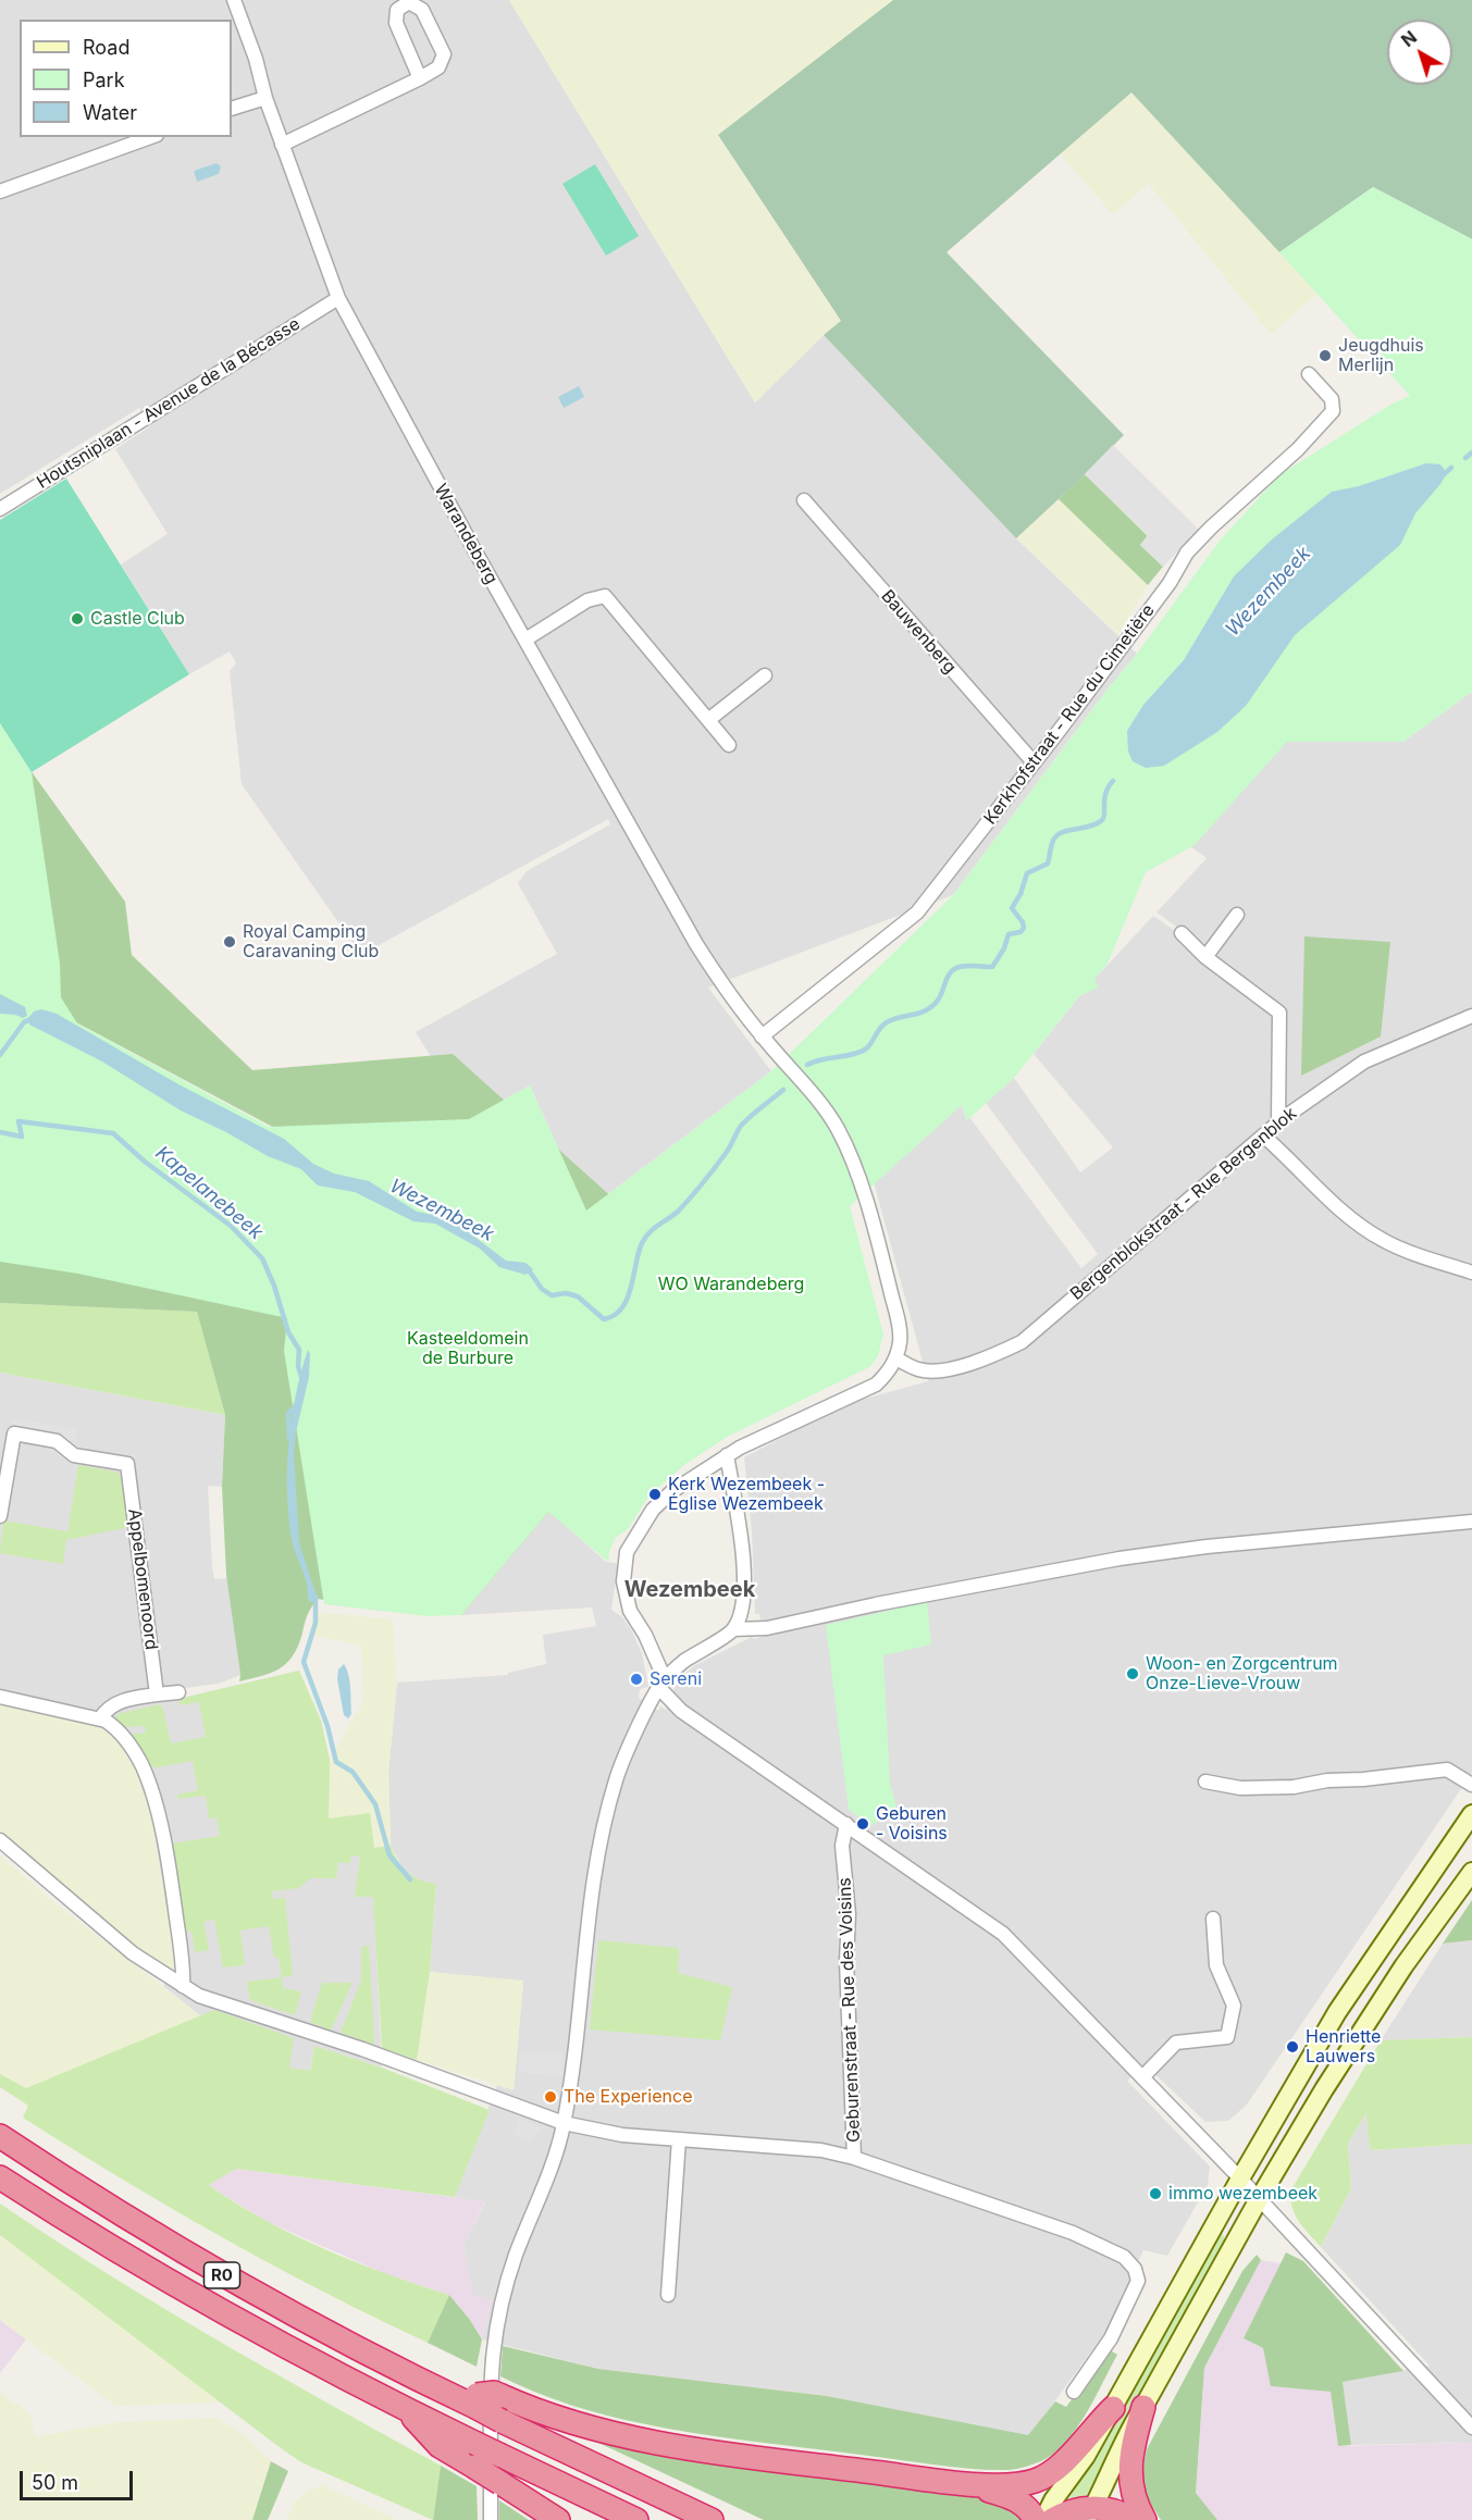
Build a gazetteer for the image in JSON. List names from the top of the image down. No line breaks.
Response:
{"streets":{"highway":["R0"],"street":["Houtsniplaan - Avenue de la Bécasse","Warandeberg","Bauwenberg","Kerkhofstraat - Rue du Cimetière","Bergenblokstraat - Rue Bergenblok","Appelbomenoord","Geburenstraat - Rue des Voisins"]},"crossings":[["Houtsniplaan - Avenue de la Bécasse","Warandeberg"],["Warandeberg","Kerkhofstraat - Rue du Cimetière"],["Warandeberg","Bergenblokstraat - Rue Bergenblok"],["Bauwenberg","Kerkhofstraat - Rue du Cimetière"]],"districts":["Wezembeek"],"water":["Wezembeek","Kapelanebeek"],"parks":["WO Warandeberg","Kasteeldomein de Burbure"],"places":["Jeugdhuis Merlijn","Castle Club","Royal Camping Caravaning Club","Kerk Wezembeek - Église Wezembeek","Woon- en Zorgcentrum Onze-Lieve-Vrouw","Sereni","Geburen - Voisins","Henriette Lauwers","The Experience","immo wezembeek"],"legend":["Road","Park","Water"],"scale_bar":"50 m","north":"top left"}
